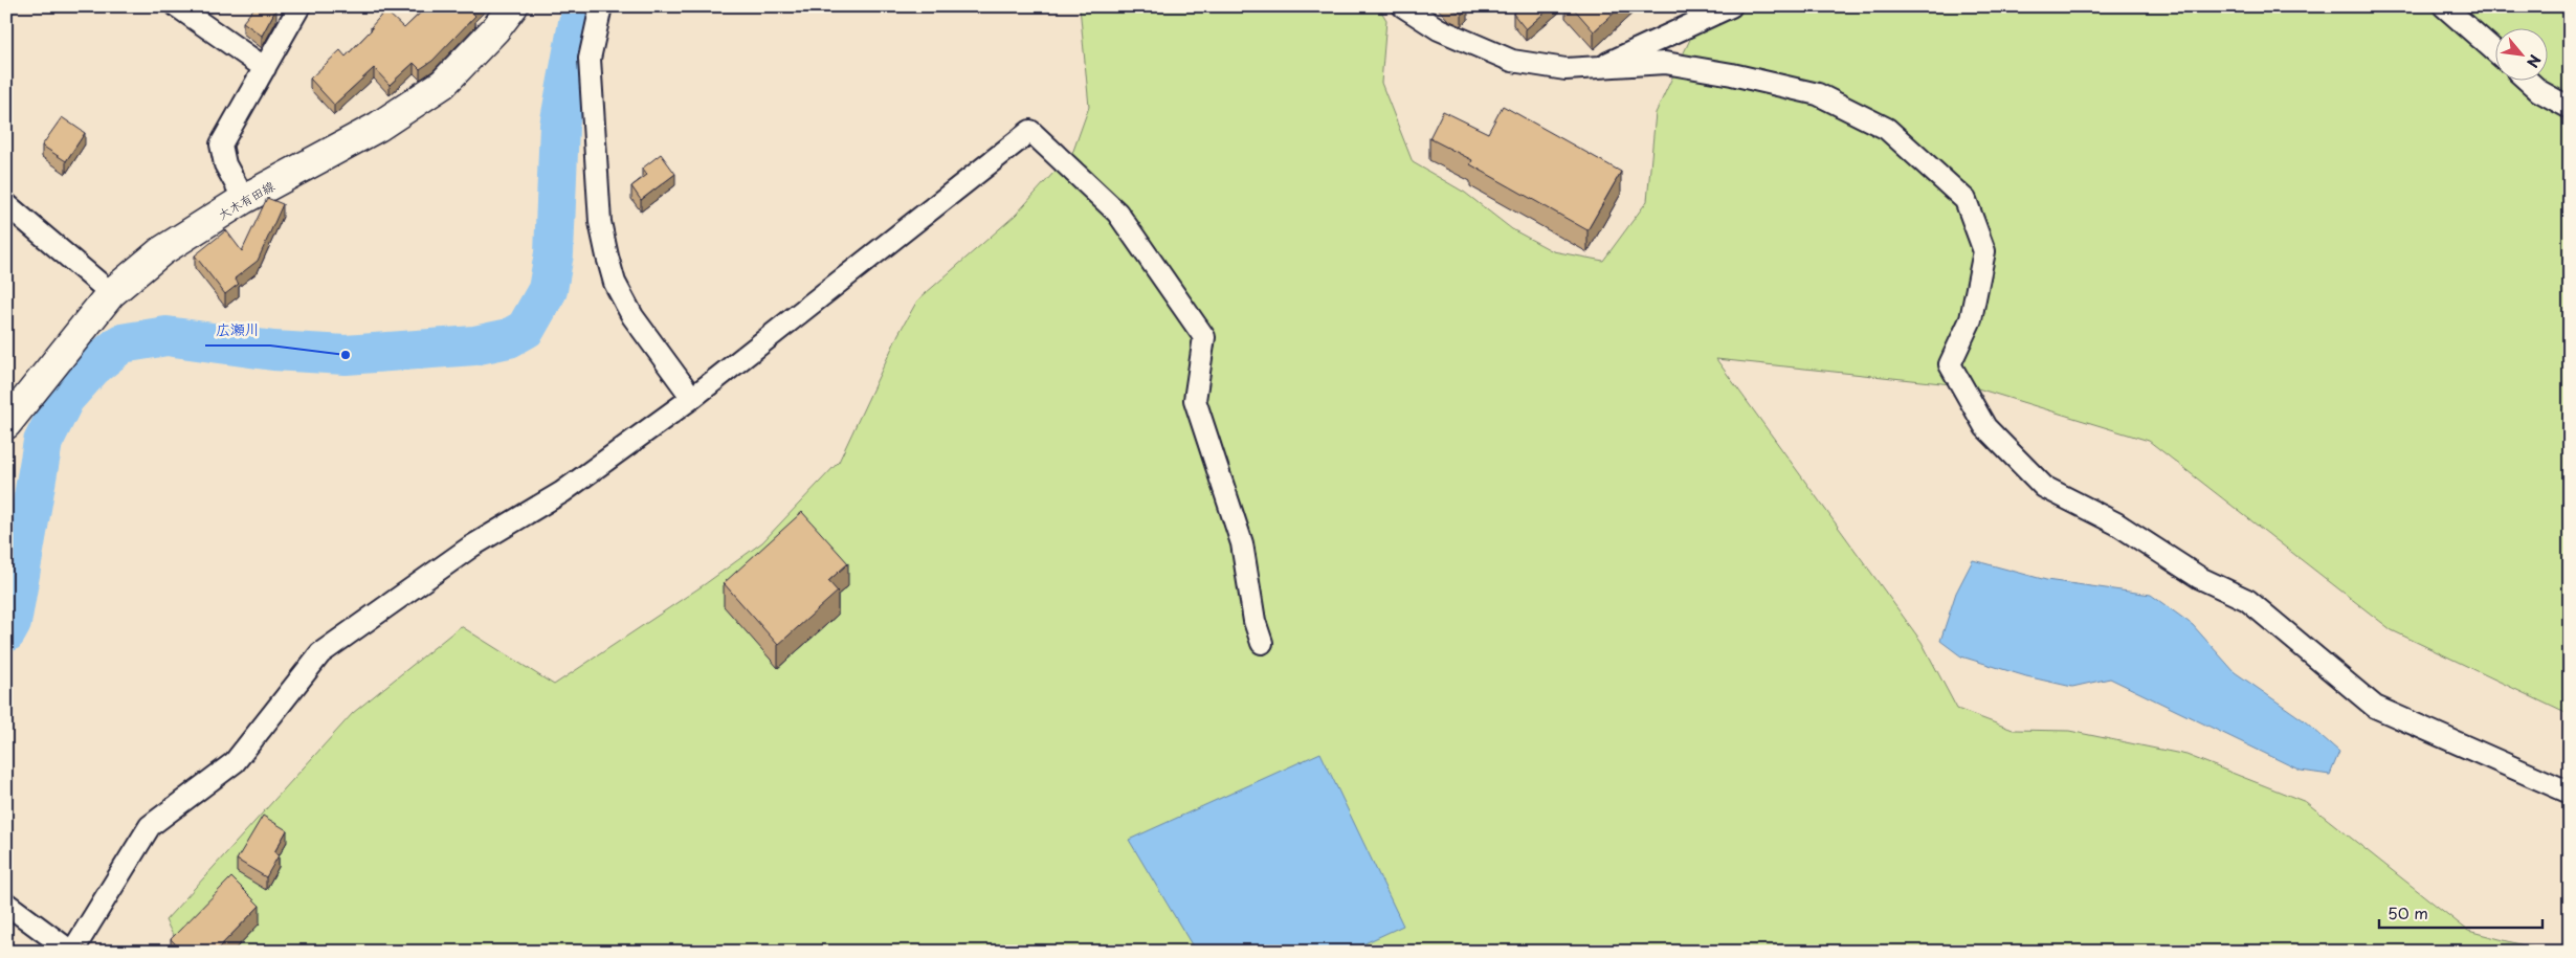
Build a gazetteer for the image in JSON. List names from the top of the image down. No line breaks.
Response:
{"streets":{"main road":["大木有田線"]},"places":["広瀬川"],"scale_bar":"50 m","north":"bottom right"}
